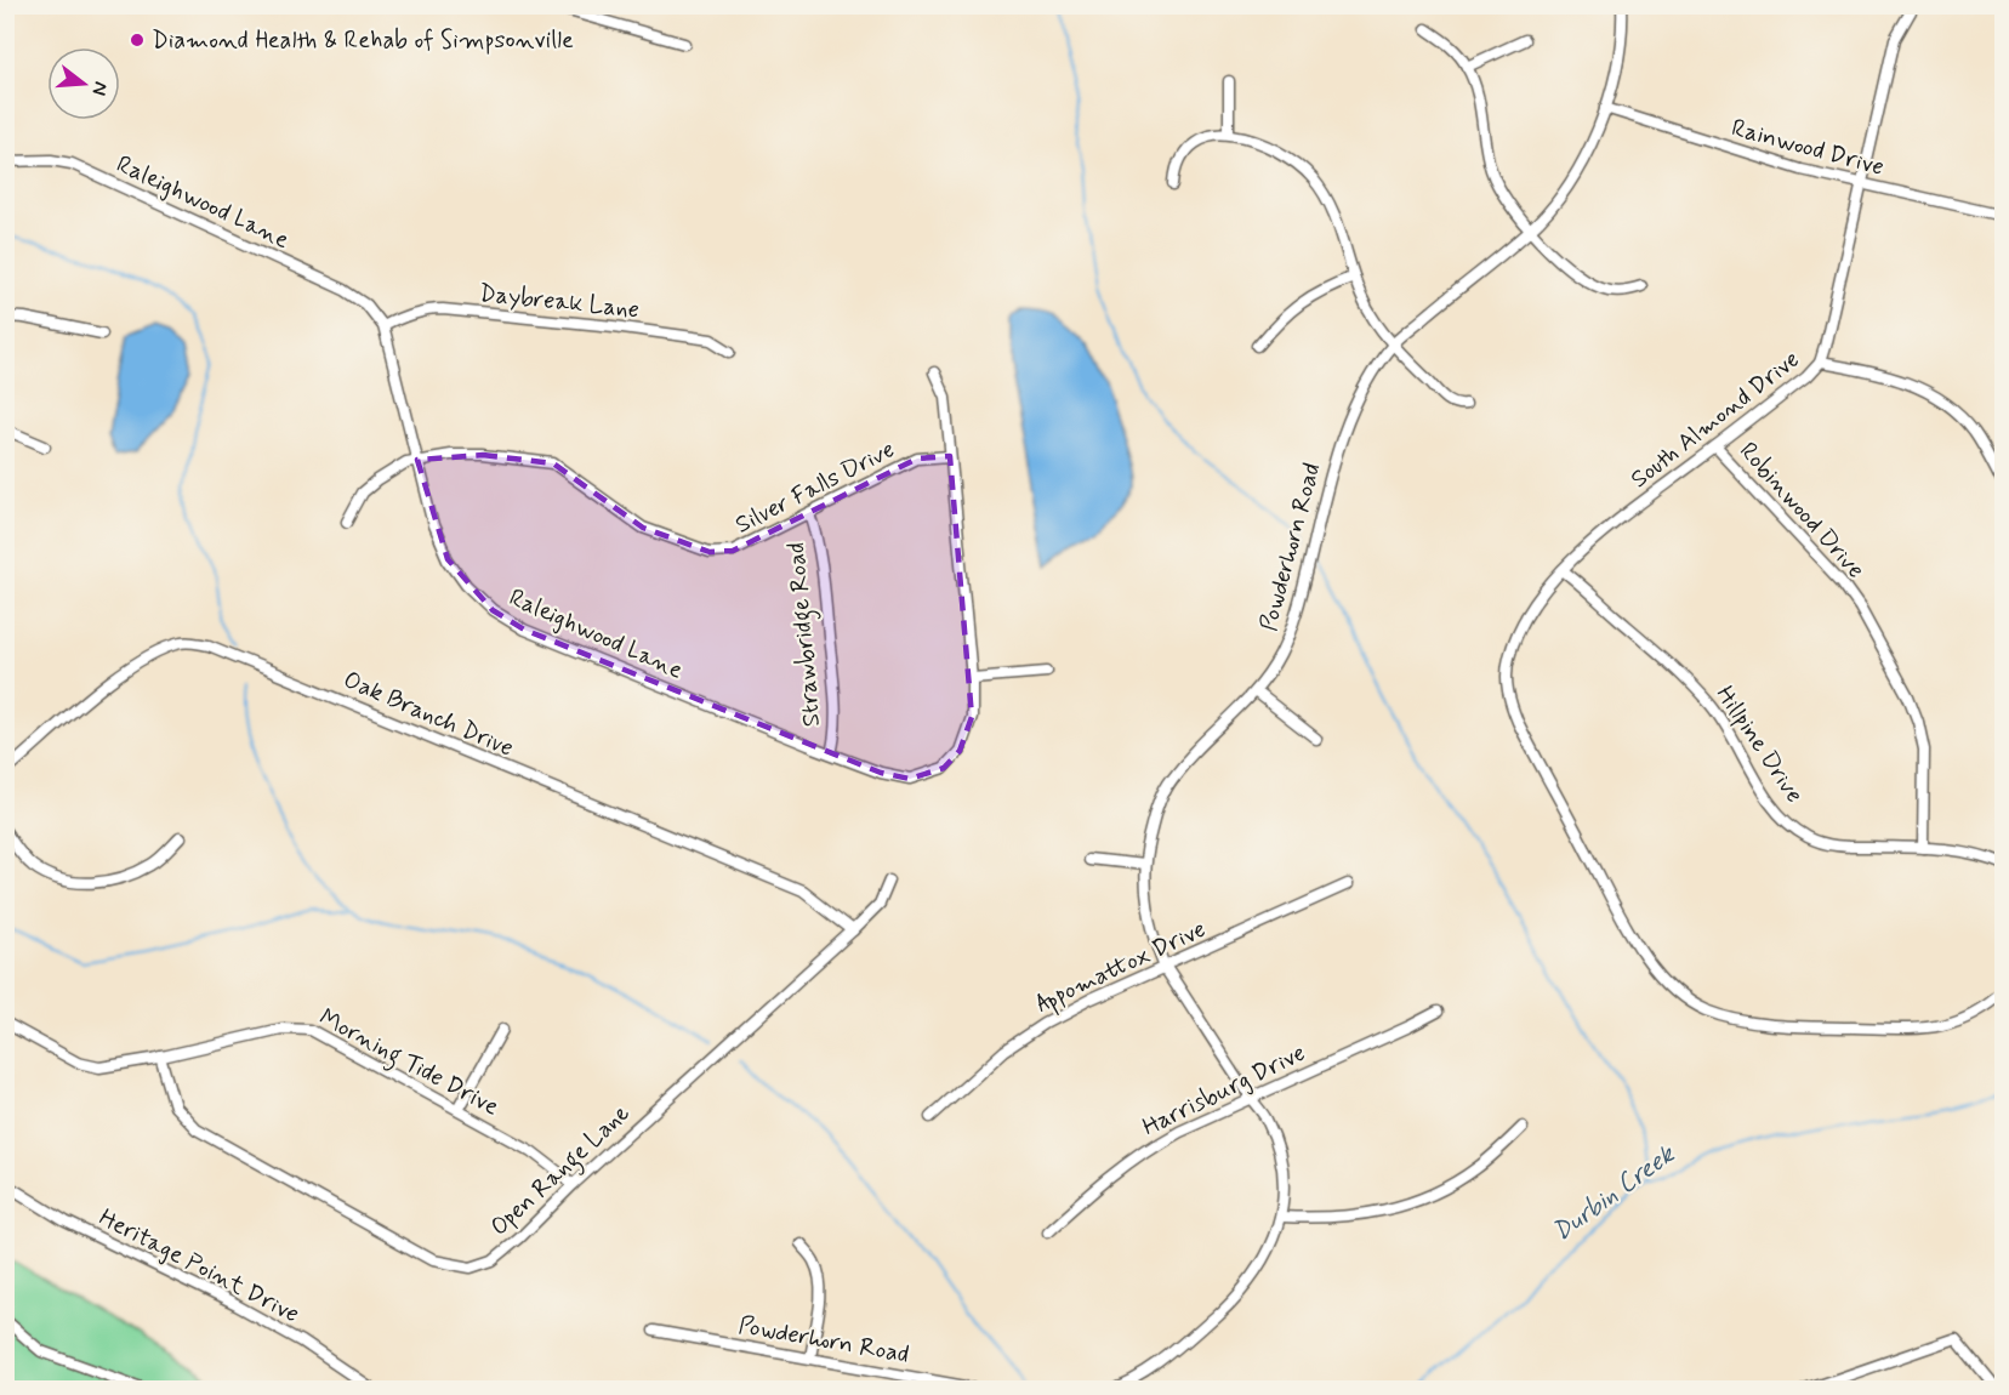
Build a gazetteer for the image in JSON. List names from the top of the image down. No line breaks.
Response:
{"streets":{"street":["Rainwood Drive","Raleighwood Lane","Daybreak Lane","South Almond Drive","Silver Falls Drive","Robinwood Drive","Powderhorn Road","Strawbridge Road","Oak Branch Drive","Hillpine Drive","Appomattox Drive","Morning Tide Drive","Harrisburg Drive","Open Range Lane","Heritage Point Drive"]},"crossings":[["Rainwood Drive","South Almond Drive"],["Rainwood Drive","Powderhorn Road"],["Raleighwood Lane","Daybreak Lane"],["Raleighwood Lane","Silver Falls Drive"],["Raleighwood Lane","Strawbridge Road"],["South Almond Drive","Robinwood Drive"],["South Almond Drive","Hillpine Drive"],["Silver Falls Drive","Strawbridge Road"],["Robinwood Drive","Hillpine Drive"],["Powderhorn Road","Appomattox Drive"],["Powderhorn Road","Harrisburg Drive"],["Oak Branch Drive","Open Range Lane"],["Morning Tide Drive","Open Range Lane"]],"water":["Durbin Creek"],"places":["Diamond Health & Rehab of Simpsonville"],"north":"right"}
